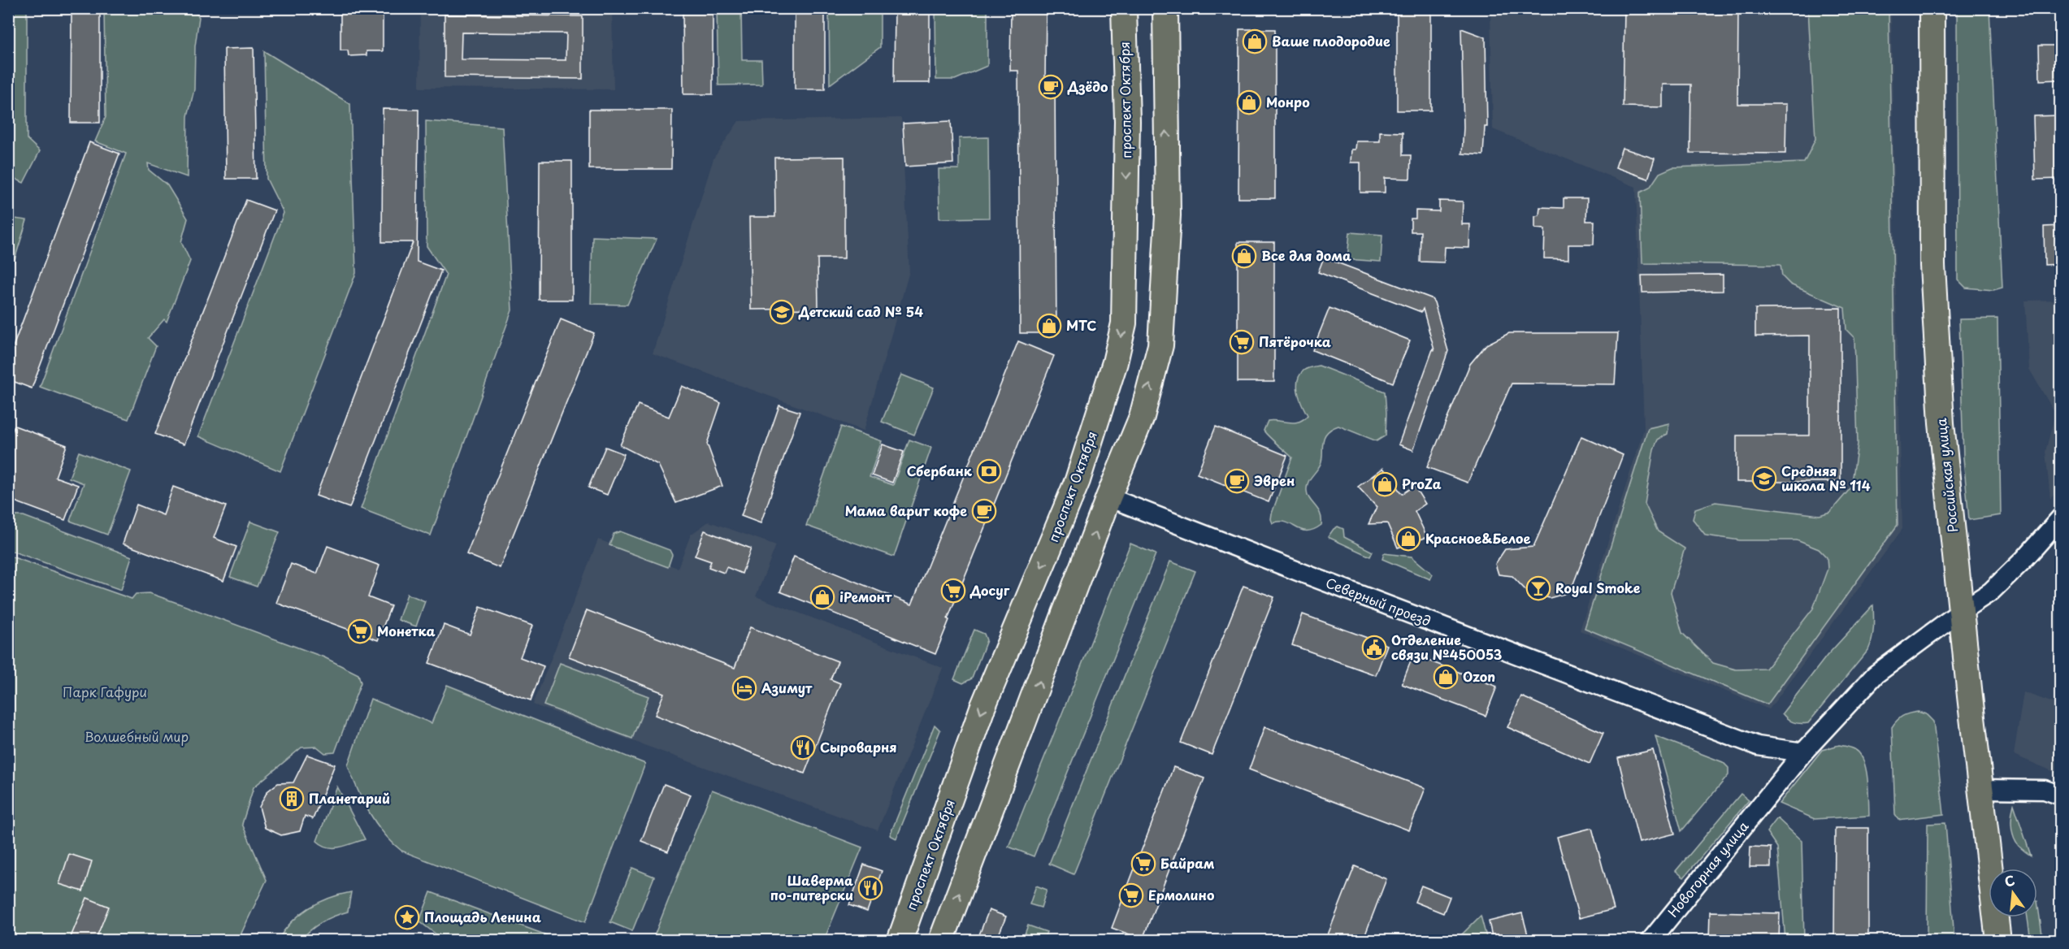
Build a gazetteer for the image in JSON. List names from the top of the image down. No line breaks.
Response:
{"streets":{"main road":["проспект Октября","Российская улица"],"street":["Северный проезд","Новогорная улица"]},"crossings":[["Российская улица","Новогорная улица"],["Северный проезд","Новогорная улица"]],"parks":["Парк Гафури","Волшебный мир"],"places":{"shop":["Ваше плодородие","Монро","Все для дома","МТС","ProZa","Красное&Белое","iРемонт","Ozon"],"cafe":["Дзёдо","Эврен","Мама варит кофе"],"school or university":["Детский сад № 54","Средняя школа № 114"],"supermarket":["Пятёрочка","Досуг","Монетка","Байрам","Ермолино"],"bank":["Сбербанк"],"bar":["Royal Smoke"],"public building":["Отделение связи №450053"],"hotel":["Азимут"],"restaurant":["Сыроварня","Шаверма по-питерски"],"building":["Планетарий"],"place":["Площадь Ленина"]},"north":"top"}
